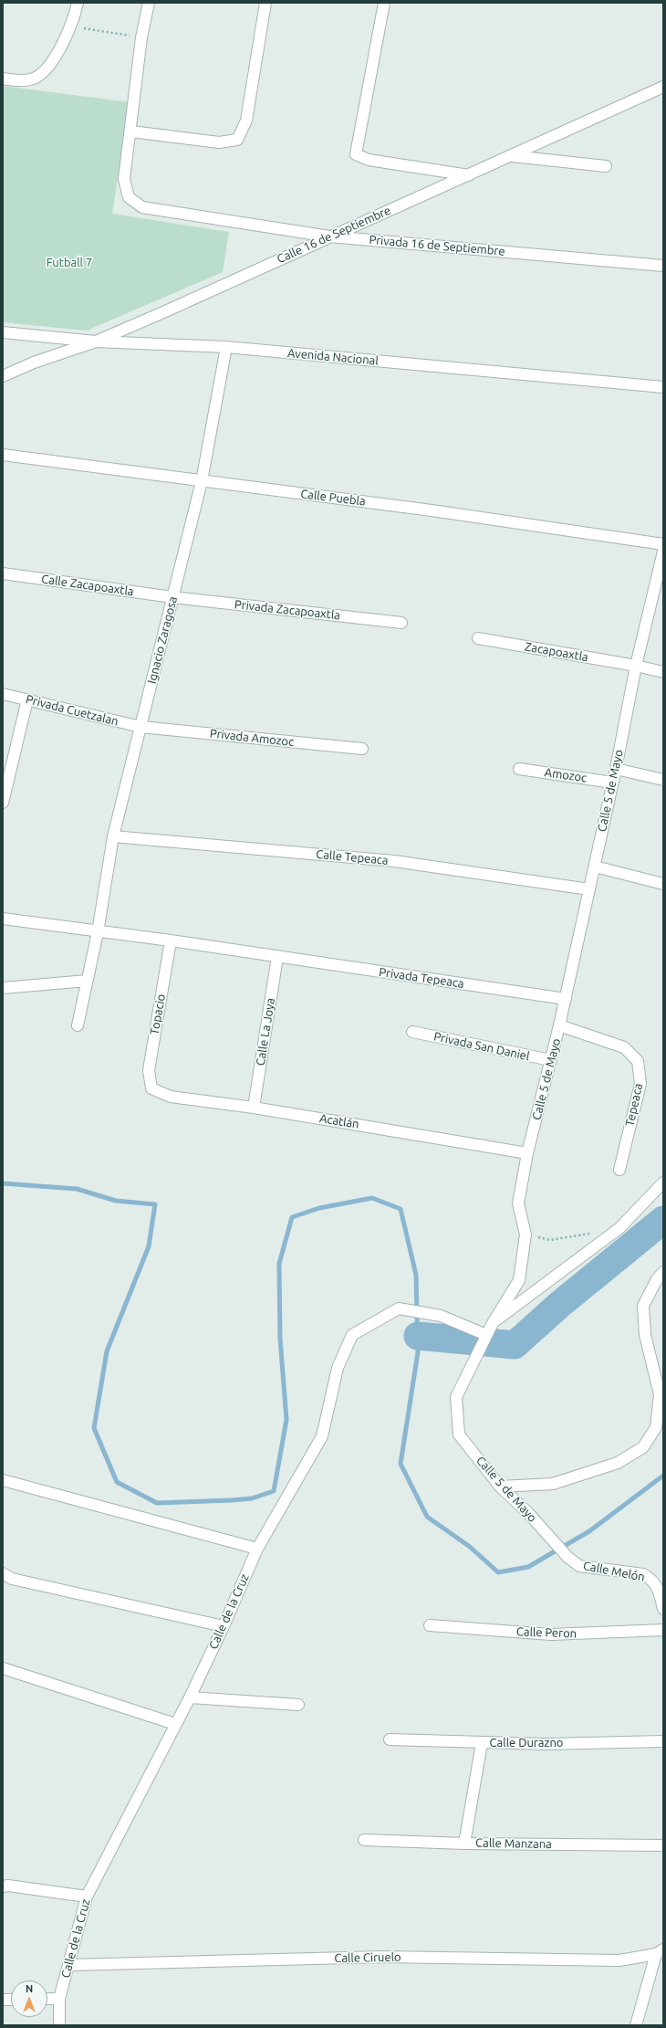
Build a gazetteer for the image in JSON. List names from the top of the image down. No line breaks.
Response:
{"streets":{"street":["Calle 16 de Septiembre","Privada 16 de Septiembre","Avenida Nacional","Calle Puebla","Calle Zacapoaxtla","Privada Zacapoaxtla","Ignacio Zaragosa","Zacapoaxtla","Privada Cuetzalan","Privada Amozoc","Amozoc","Calle 5 de Mayo","Calle Tepeaca","Privada Tepeaca","Topacio","Calle La Joya","Privada San Daniel","Tepeaca","Acatlán","Calle Melón","Calle de la Cruz","Calle Peron","Calle Durazno","Calle Manzana","Calle Ciruelo"]},"crossings":[["Calle 16 de Septiembre","Privada 16 de Septiembre"],["Calle 16 de Septiembre","Avenida Nacional"],["Avenida Nacional","Ignacio Zaragosa"],["Calle Puebla","Ignacio Zaragosa"],["Calle Zacapoaxtla","Privada Zacapoaxtla"],["Calle Zacapoaxtla","Ignacio Zaragosa"],["Privada Zacapoaxtla","Ignacio Zaragosa"],["Ignacio Zaragosa","Privada Cuetzalan"],["Ignacio Zaragosa","Privada Amozoc"],["Ignacio Zaragosa","Calle Tepeaca"],["Zacapoaxtla","Calle 5 de Mayo"],["Privada Cuetzalan","Privada Amozoc"],["Amozoc","Calle 5 de Mayo"],["Calle 5 de Mayo","Calle Tepeaca"],["Calle 5 de Mayo","Privada Tepeaca"],["Calle 5 de Mayo","Privada San Daniel"],["Calle 5 de Mayo","Tepeaca"],["Calle 5 de Mayo","Acatlán"],["Calle 5 de Mayo","Calle Melón"],["Calle 5 de Mayo","Calle de la Cruz"],["Privada Tepeaca","Calle La Joya"],["Topacio","Acatlán"],["Calle La Joya","Acatlán"],["Calle de la Cruz","Calle Ciruelo"]],"parks":["Futball 7"],"north":"top"}
